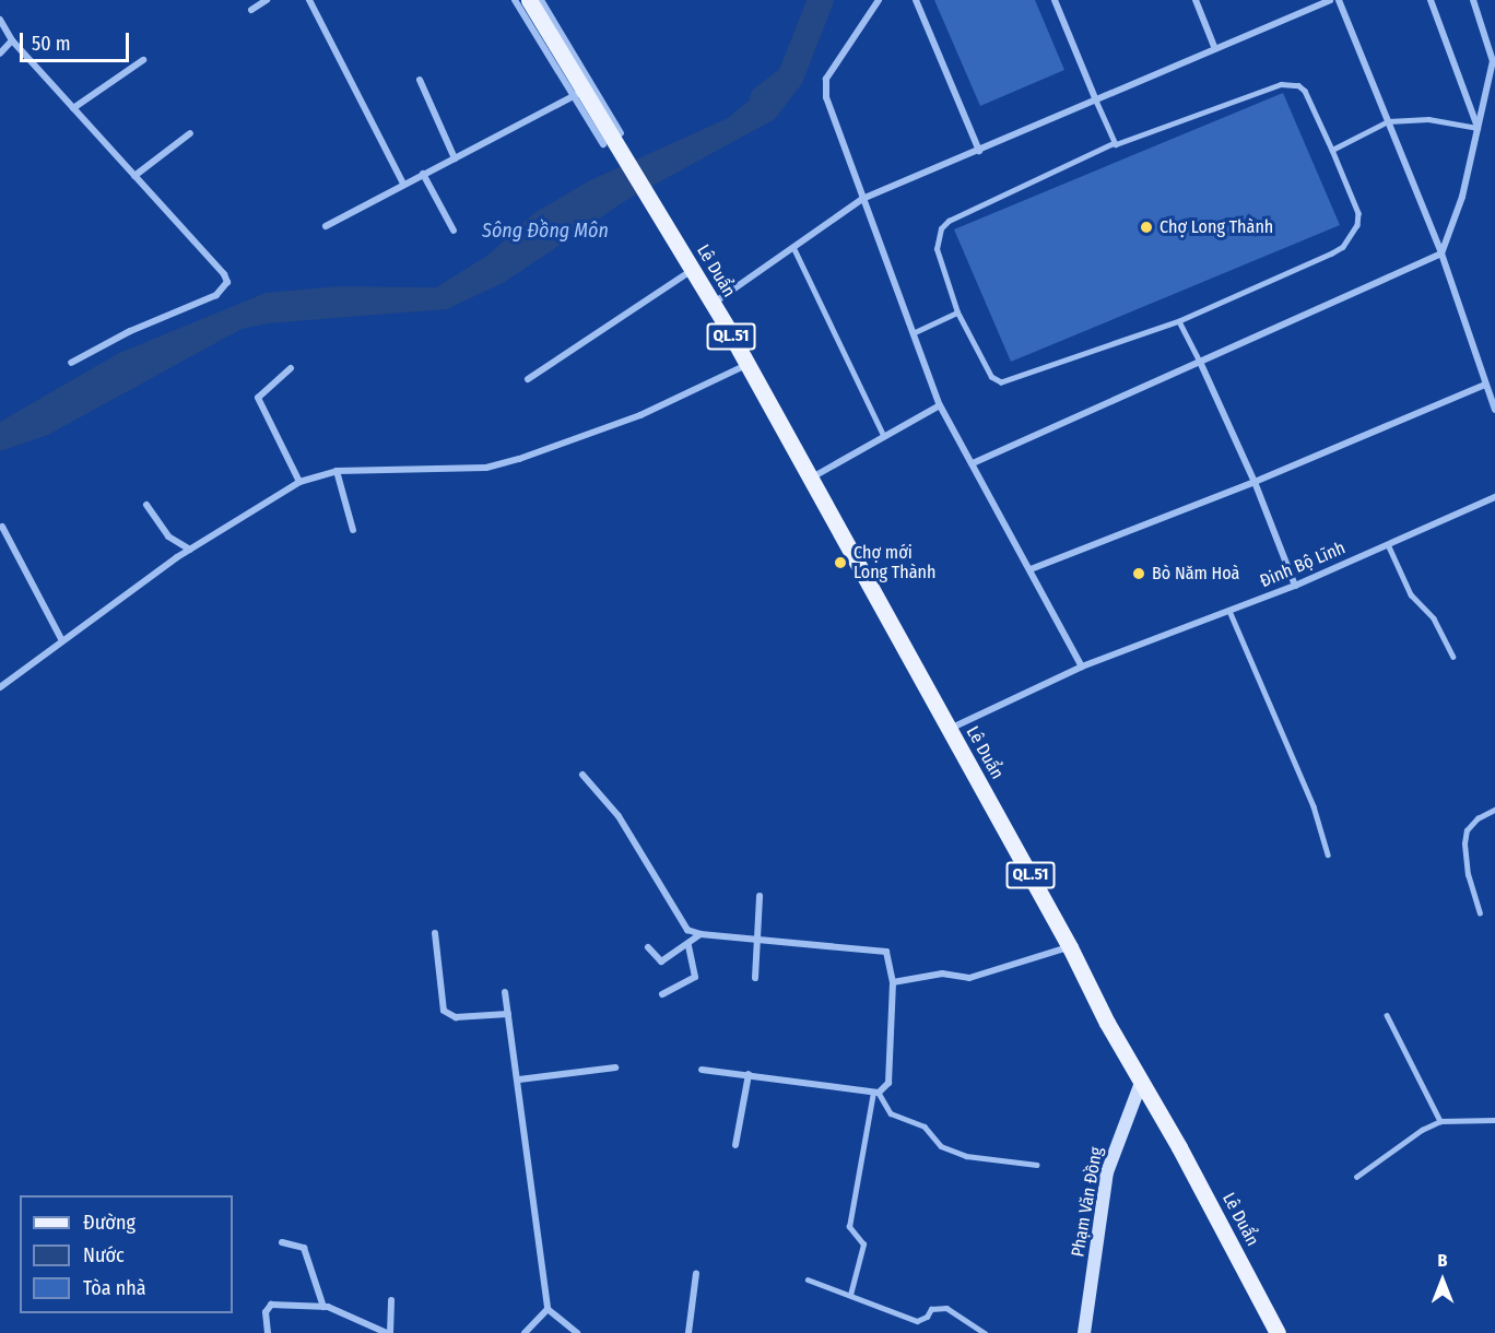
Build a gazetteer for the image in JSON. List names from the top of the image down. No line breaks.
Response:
{"streets":{"main road":["Lê Duẩn","QL.51","Phạm Văn Đồng"],"street":["Đinh Bộ Lĩnh"]},"crossings":[["Lê Duẩn","QL.51"],["Lê Duẩn","Đinh Bộ Lĩnh"],["Lê Duẩn","Phạm Văn Đồng"]],"water":["Sông Đồng Môn"],"places":["Chợ Long Thành","Chợ mới Long Thành","Bò Năm Hoà"],"legend":["Đường","Nước","Tòa nhà"],"scale_bar":"50 m","north":"top"}
